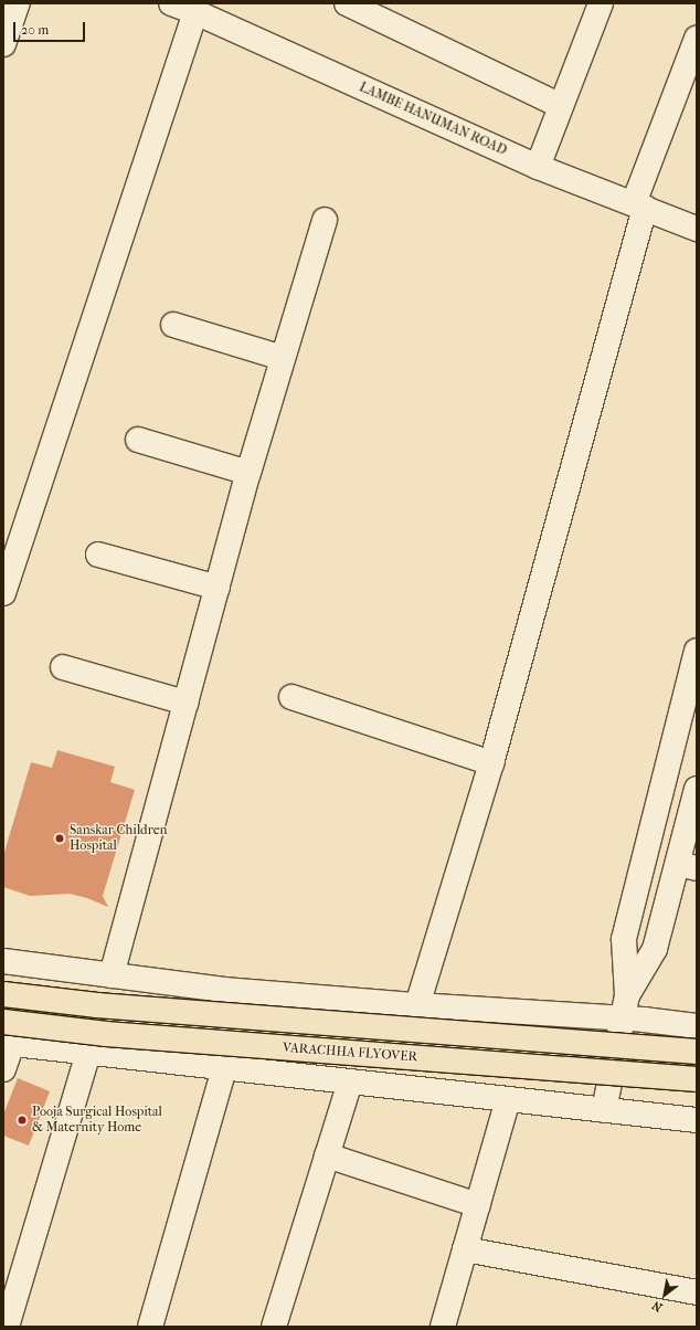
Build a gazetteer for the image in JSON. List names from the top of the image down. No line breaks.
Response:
{"streets":{"main road":["VARACHHA FLYOVER"],"street":["LAMBE HANUMAN ROAD"]},"places":["Sanskar Children Hospital","Pooja Surgical Hospital & Maternity Home"],"scale_bar":"20 m","north":"bottom left"}
